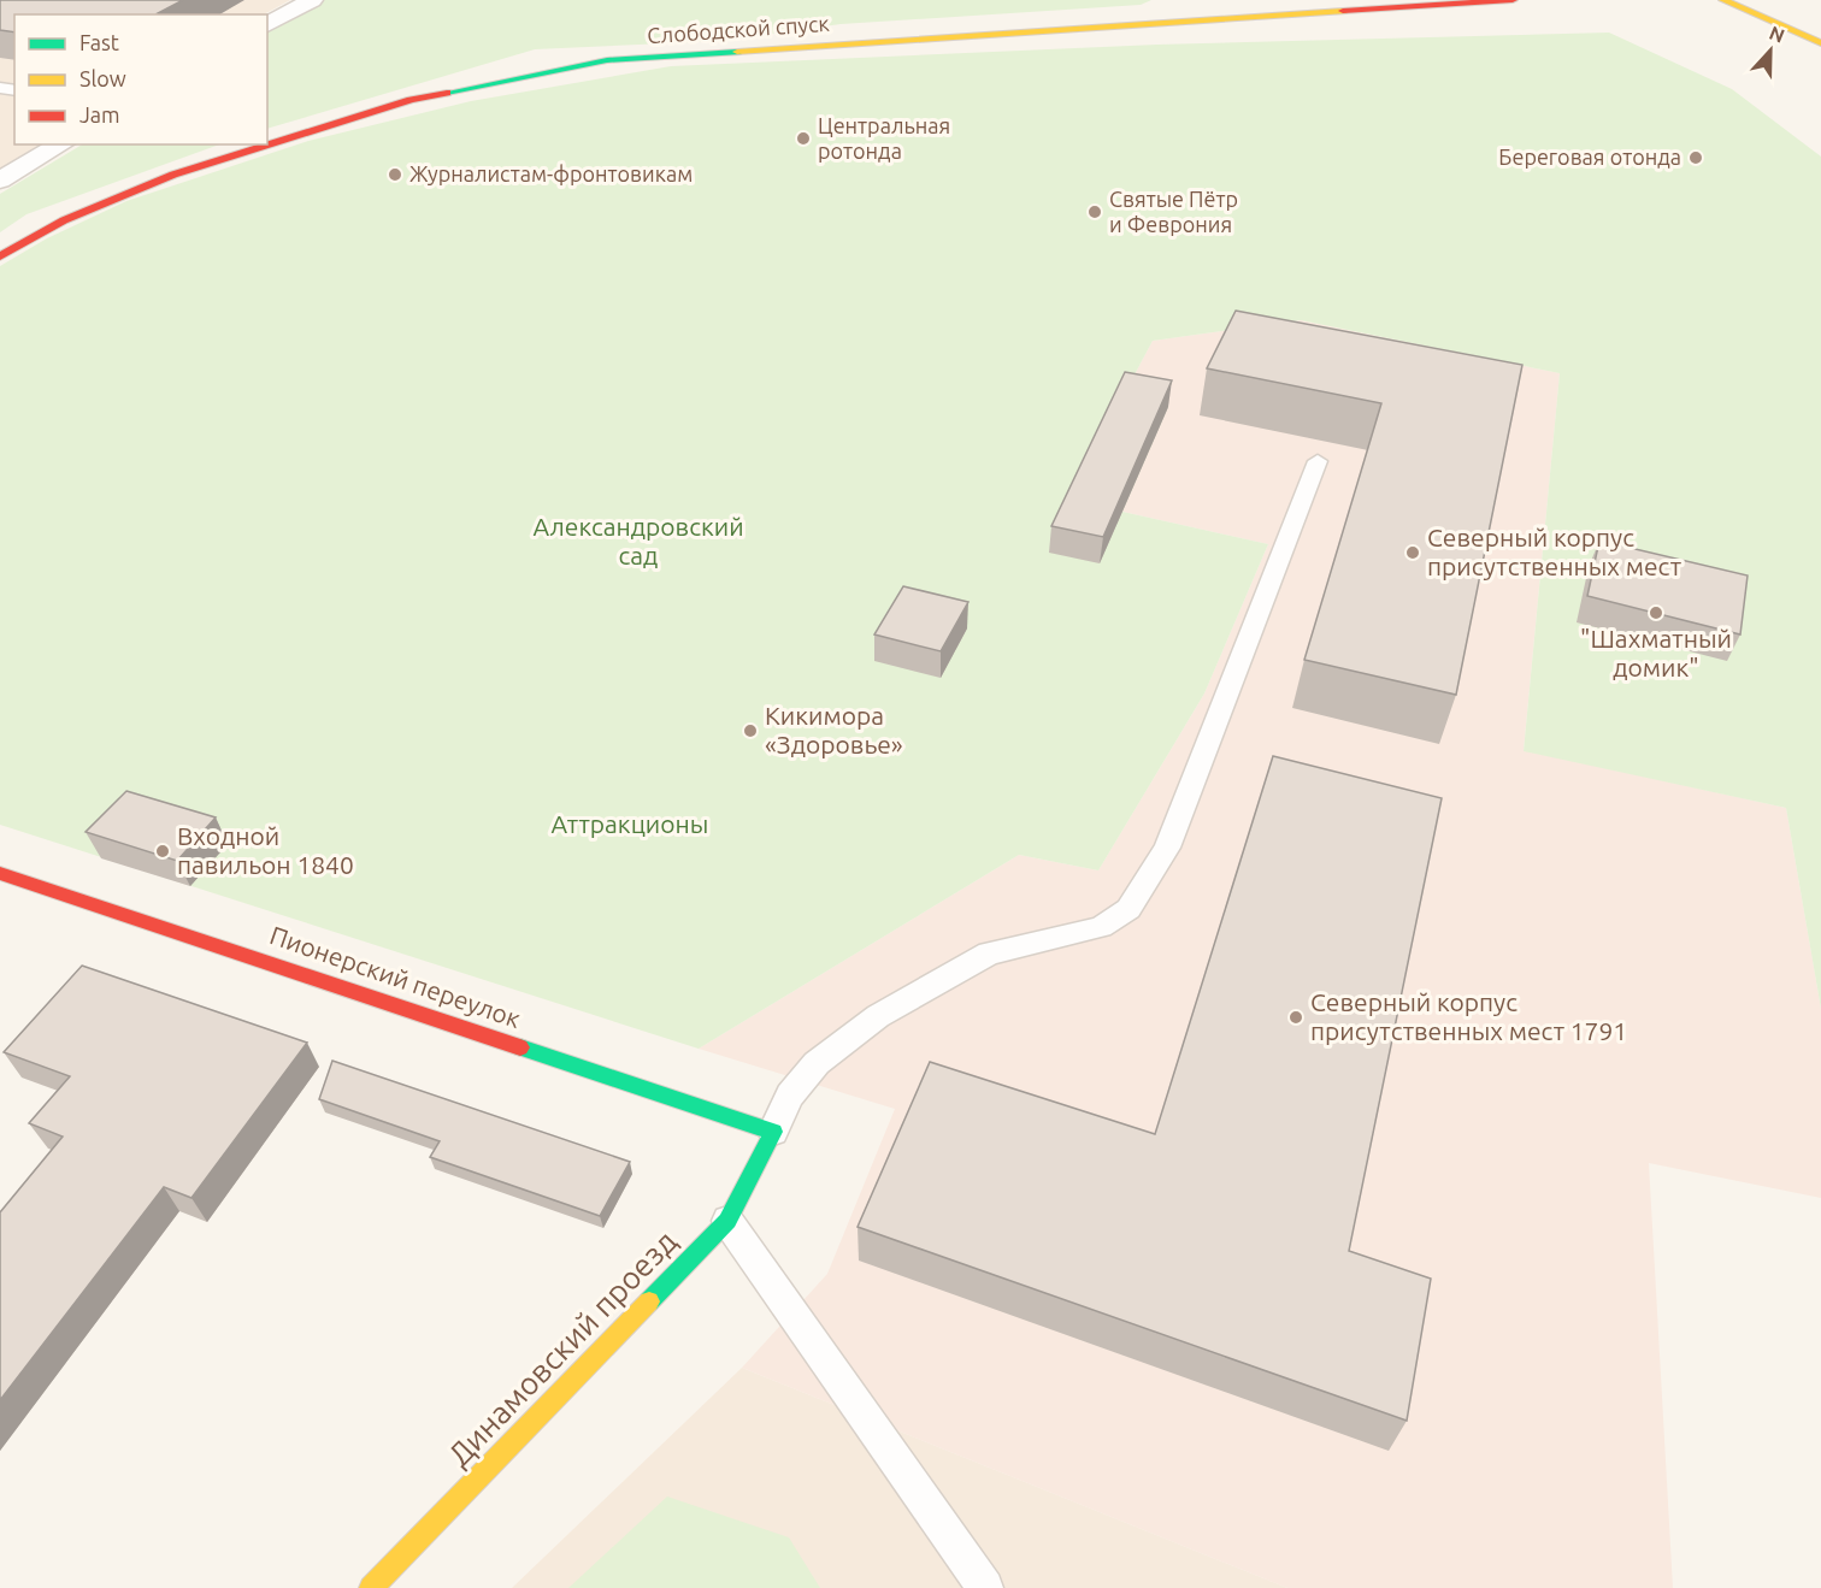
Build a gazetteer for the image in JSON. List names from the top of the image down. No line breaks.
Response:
{"streets":{"street":["Слободской спуск","Пионерский переулок","Динамовский проезд"]},"crossings":[["Пионерский переулок","Динамовский проезд"]],"parks":["Александровский сад","Аттракционы"],"places":["Центральная ротонда","Береговая отонда","Журналистам-фронтовикам","Святые Пётр и Феврония","Северный корпус присутственных мест","\"Шахматный домик\"","Кикимора «Здоровье»","Входной павильон 1840","Северный корпус присутственных мест 1791"],"legend":["Fast","Slow","Jam"],"north":"top"}
